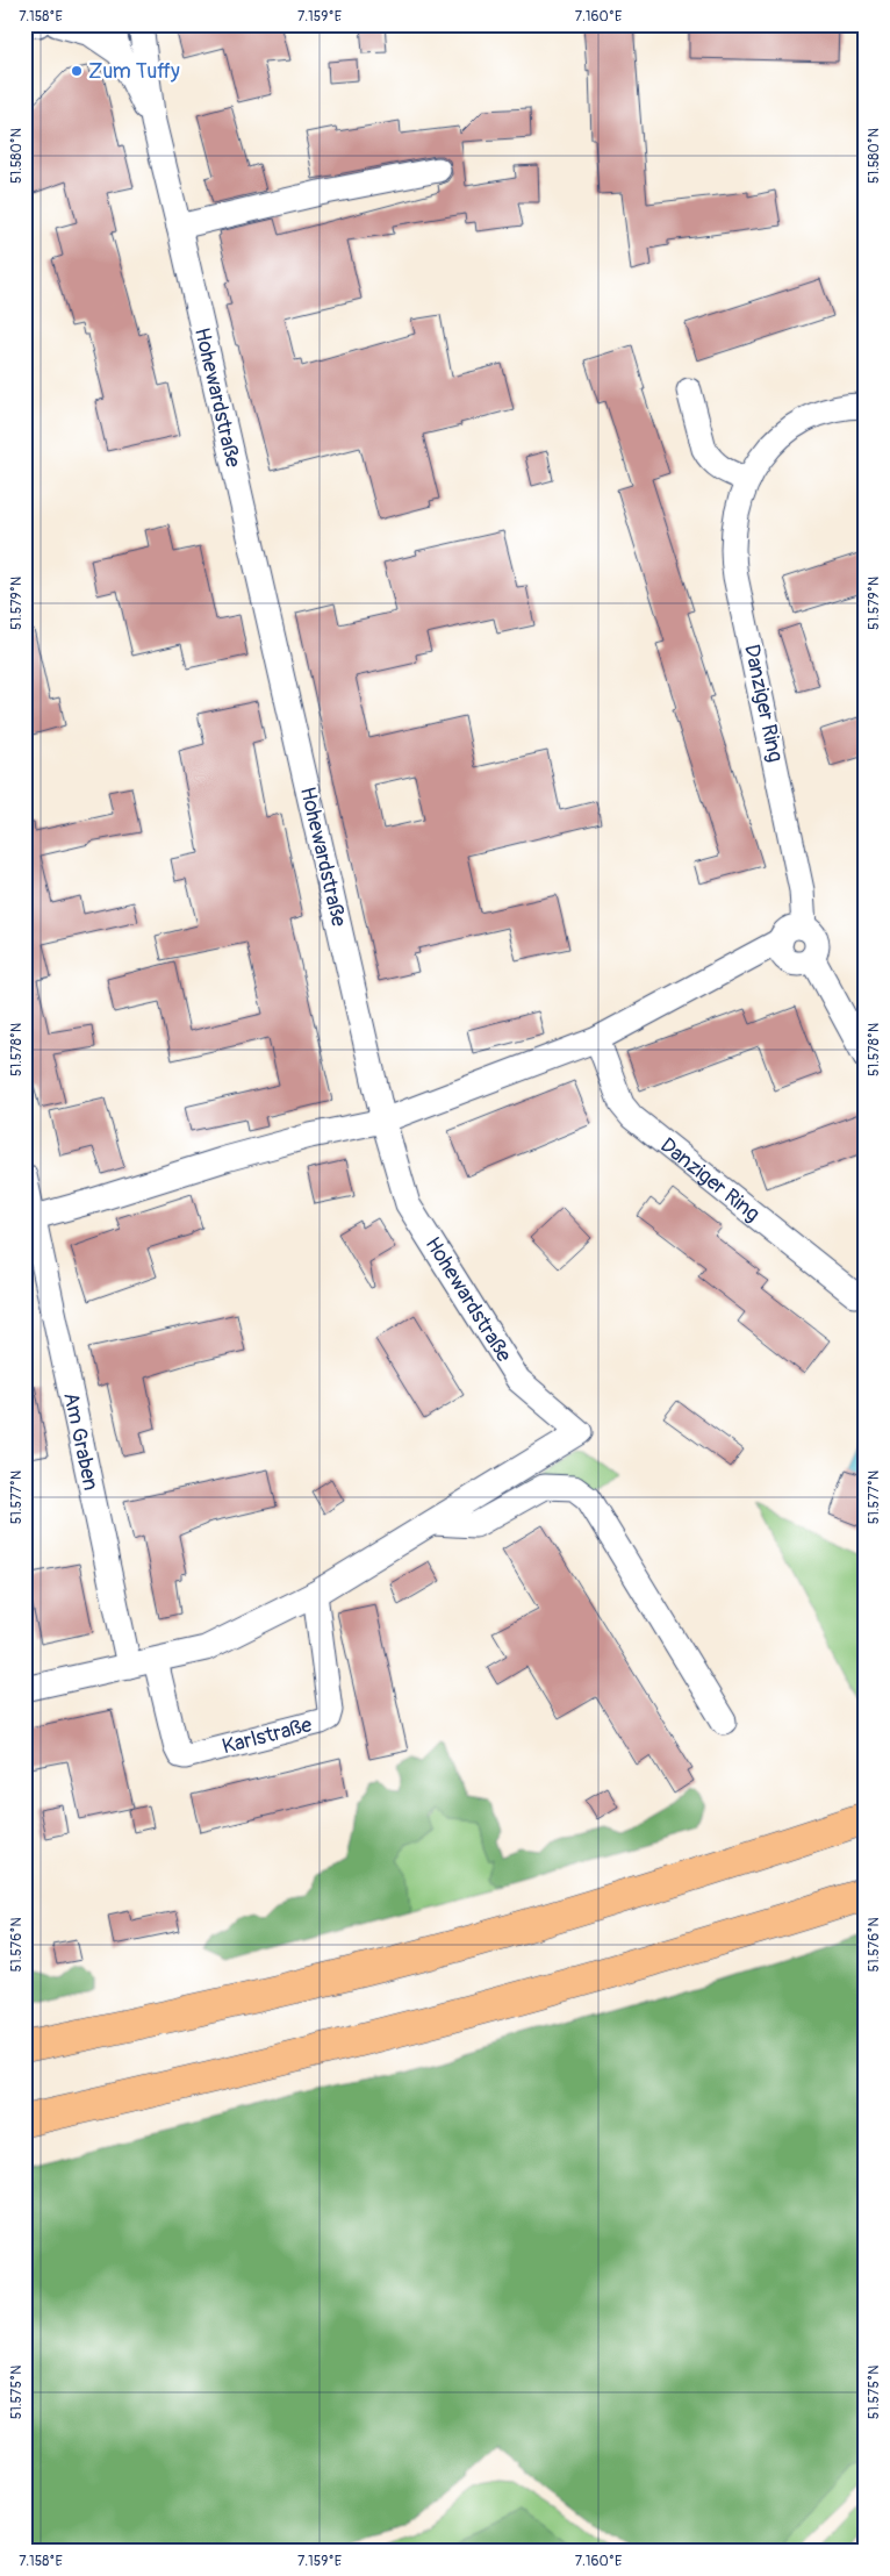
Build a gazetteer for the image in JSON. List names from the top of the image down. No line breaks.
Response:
{"streets":{"street":["Hohewardstraße","Danziger Ring","Am Graben","Karlstraße"]},"places":["Zum Tuffy"],"coordinates":["7.158°E","7.159°E","7.160°E","51.580°N","51.579°N","51.578°N","51.577°N","51.576°N","51.575°N"]}
